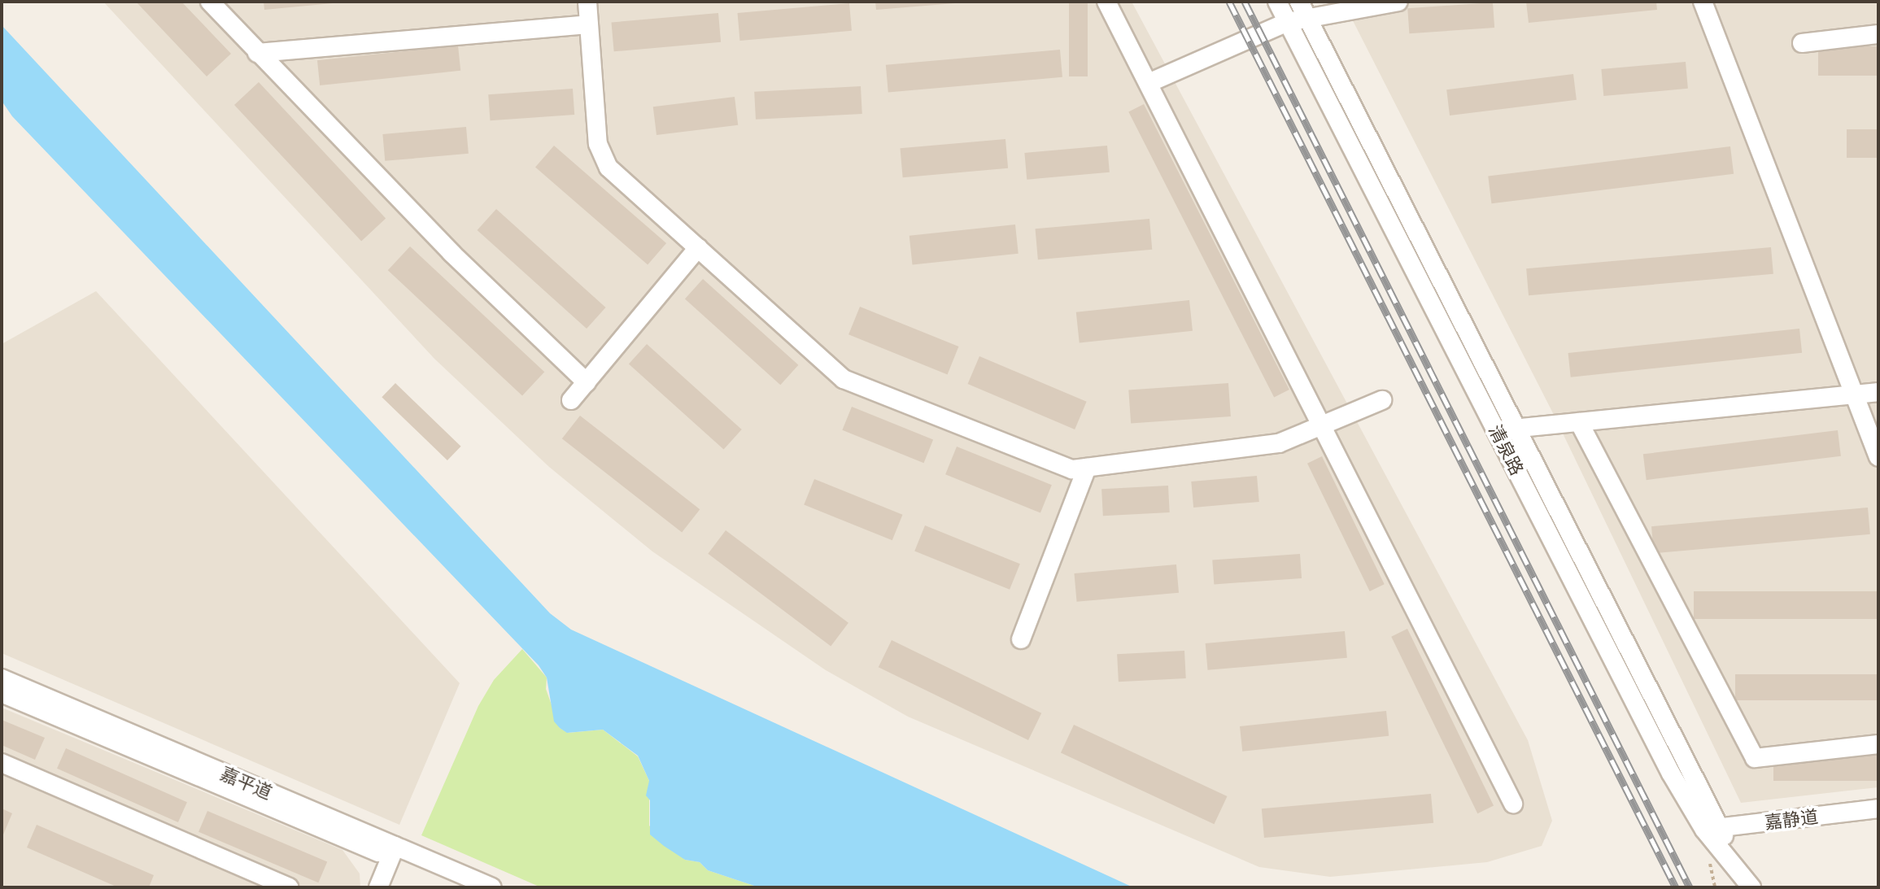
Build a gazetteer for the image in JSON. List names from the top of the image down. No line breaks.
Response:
{"streets":{"street":["清泉路","嘉平道","嘉静道"]},"crossings":[["清泉路","嘉静道"]]}
